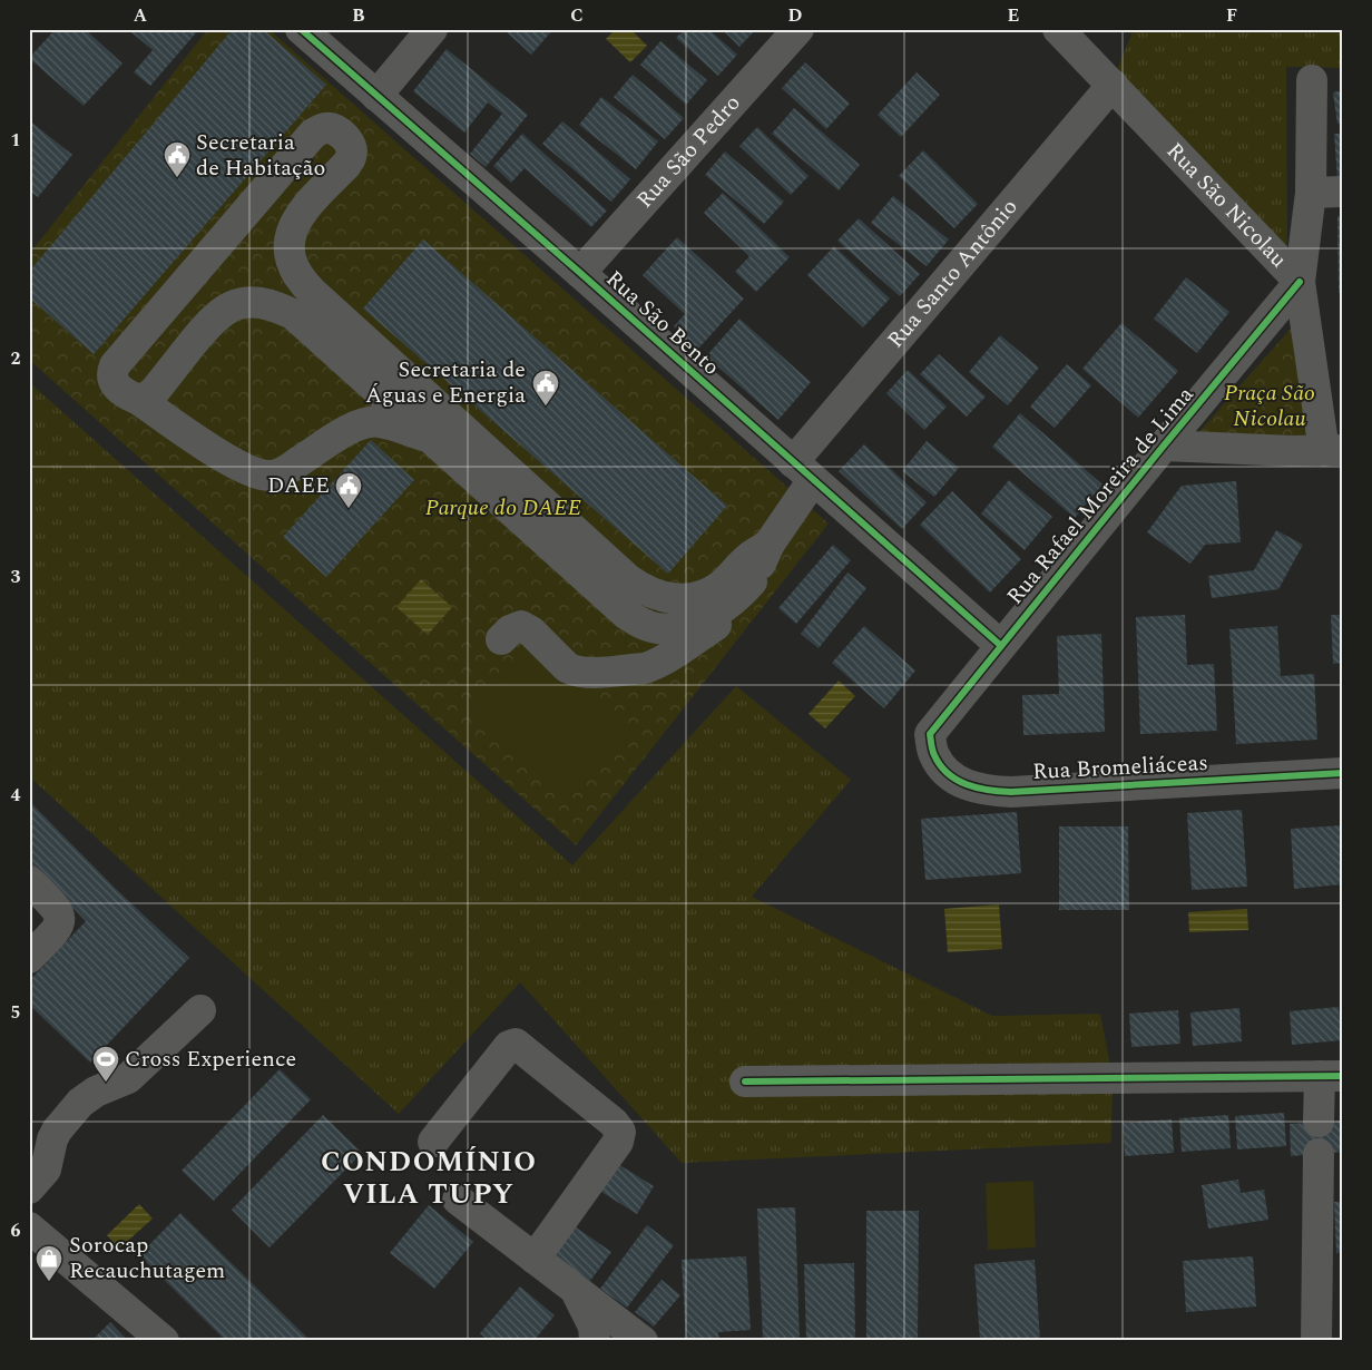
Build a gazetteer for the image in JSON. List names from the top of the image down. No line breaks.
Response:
{"streets":{"street":["Rua São Pedro","Rua São Nicolau","Rua Santo Antônio","Rua São Bento","Rua Rafael Moreira de Lima","Rua Bromeliáceas"]},"crossings":[["Rua São Pedro","Rua São Bento"],["Rua São Nicolau","Rua Santo Antônio"],["Rua São Nicolau","Rua Rafael Moreira de Lima"],["Rua Santo Antônio","Rua São Bento"],["Rua São Bento","Rua Rafael Moreira de Lima"],["Rua Rafael Moreira de Lima","Rua Bromeliáceas"]],"districts":["CONDOMÍNIO VILA TUPY"],"parks":["Praça São Nicolau","Parque do DAEE"],"places":{"public building":["Secretaria de Habitação","Secretaria de Águas e Energia","DAEE"],"sports":["Cross Experience"],"shop":["Sorocap Recauchutagem"]},"grid":{"columns":["A","B","C","D","E","F"],"rows":["1","2","3","4","5","6"]}}
